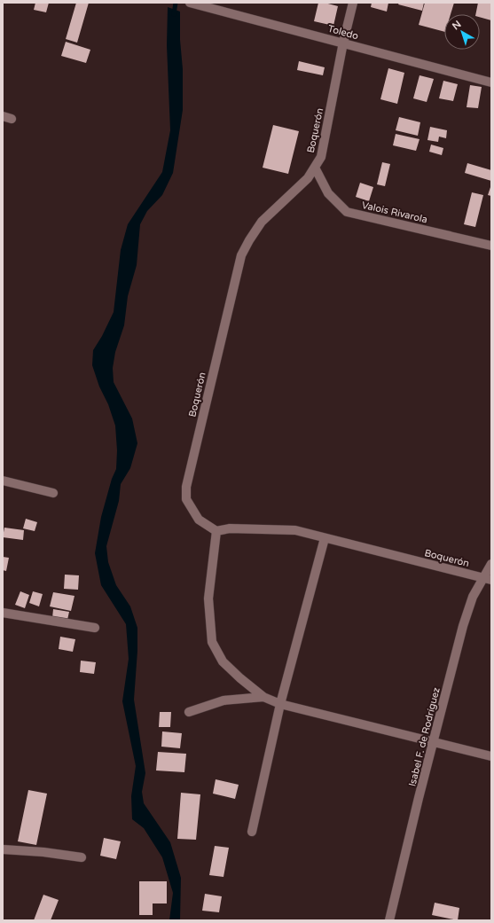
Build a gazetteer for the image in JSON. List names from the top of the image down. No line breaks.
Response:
{"streets":{"street":["Toledo","Boquerón","Valois Rivarola","Isabel F. de Rodríguez"]},"crossings":[["Toledo","Boquerón"],["Boquerón","Valois Rivarola"],["Boquerón","Isabel F. de Rodríguez"]],"north":"top left"}
